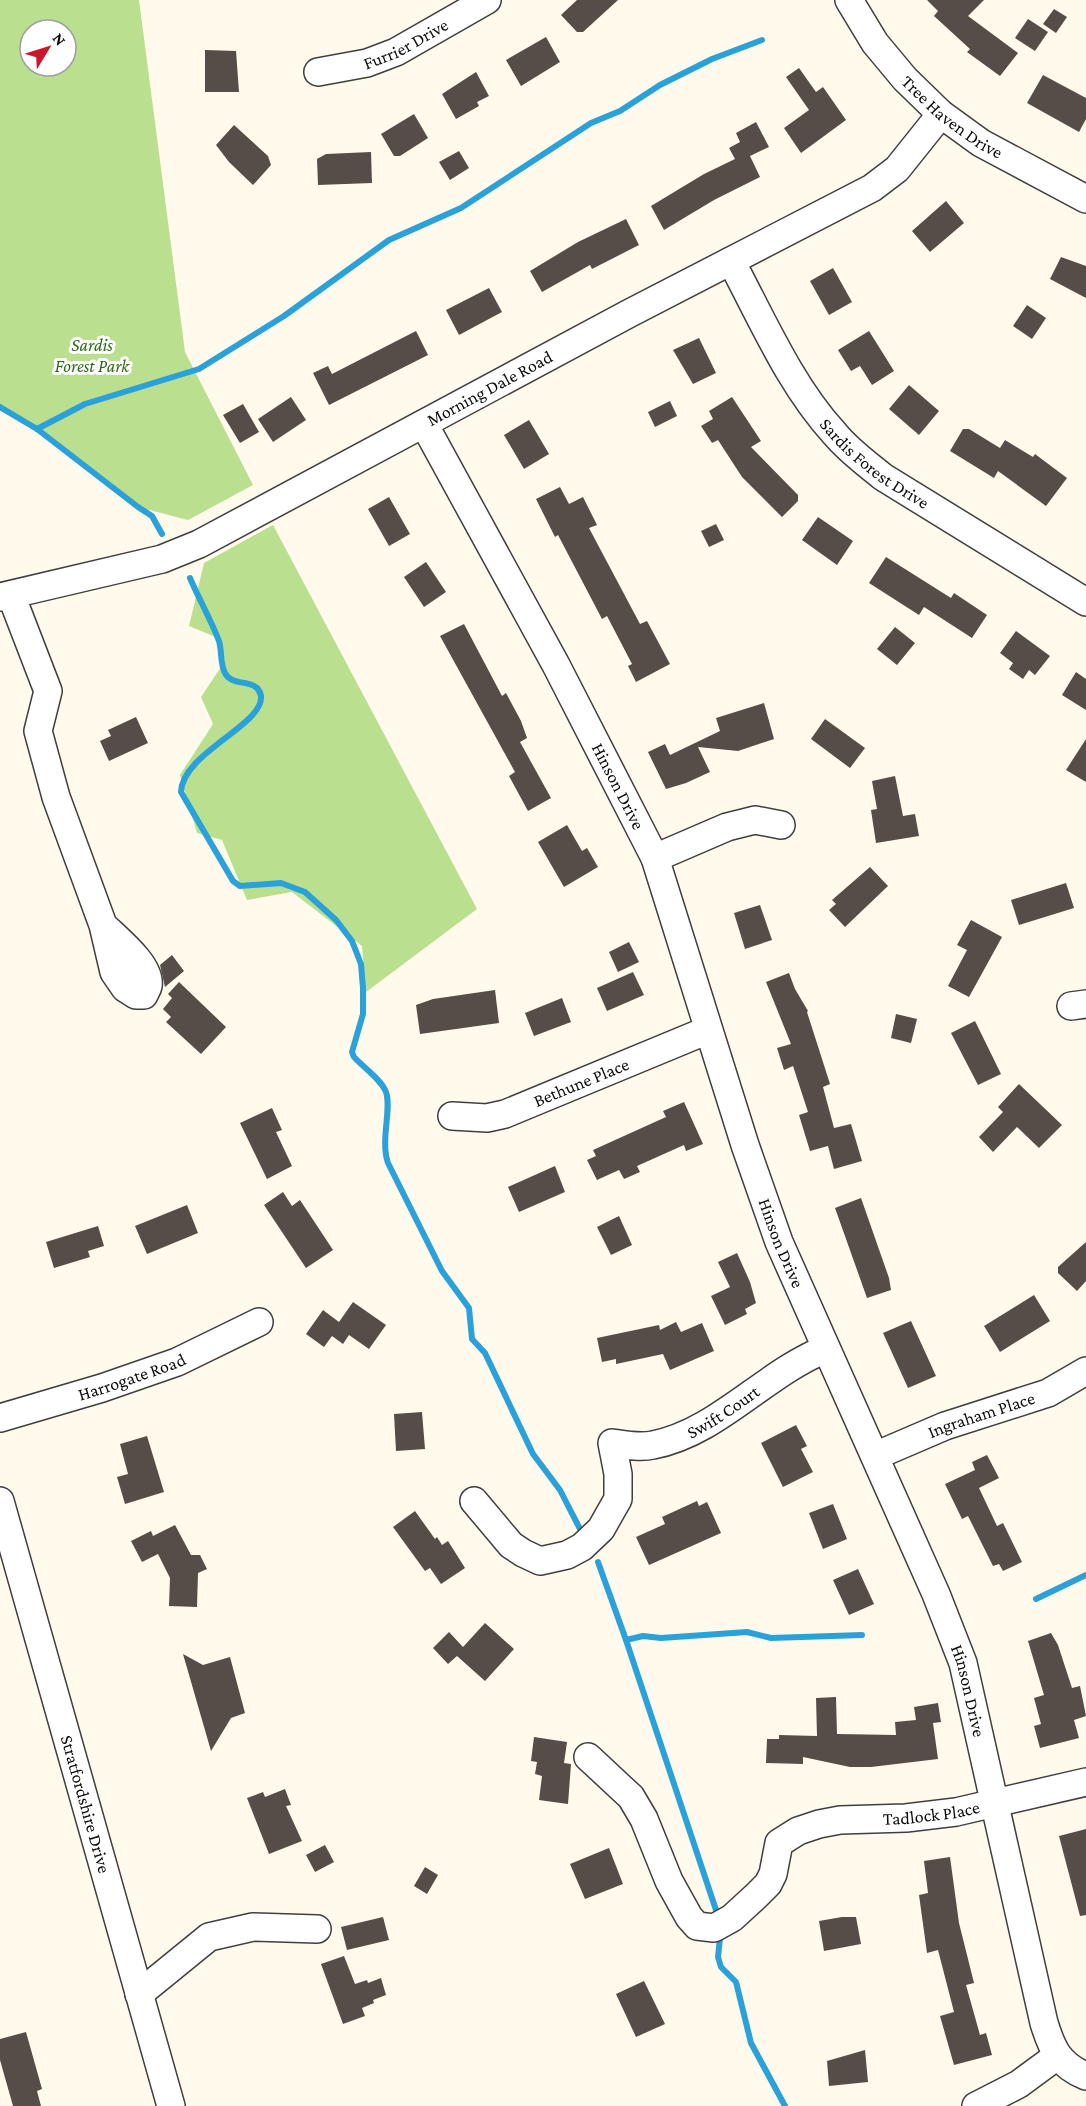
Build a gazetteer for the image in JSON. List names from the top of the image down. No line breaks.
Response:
{"streets":{"street":["Furrier Drive","Tree Haven Drive","Morning Dale Road","Sardis Forest Drive","Hinson Drive","Bethune Place","Harrogate Road","Swift Court","Ingraham Place","Stratfordshire Drive","Tadlock Place"]},"crossings":[["Tree Haven Drive","Morning Dale Road"],["Morning Dale Road","Sardis Forest Drive"],["Morning Dale Road","Hinson Drive"],["Hinson Drive","Bethune Place"],["Hinson Drive","Swift Court"],["Hinson Drive","Ingraham Place"],["Hinson Drive","Tadlock Place"]],"parks":["Sardis Forest Park"],"north":"top right"}
